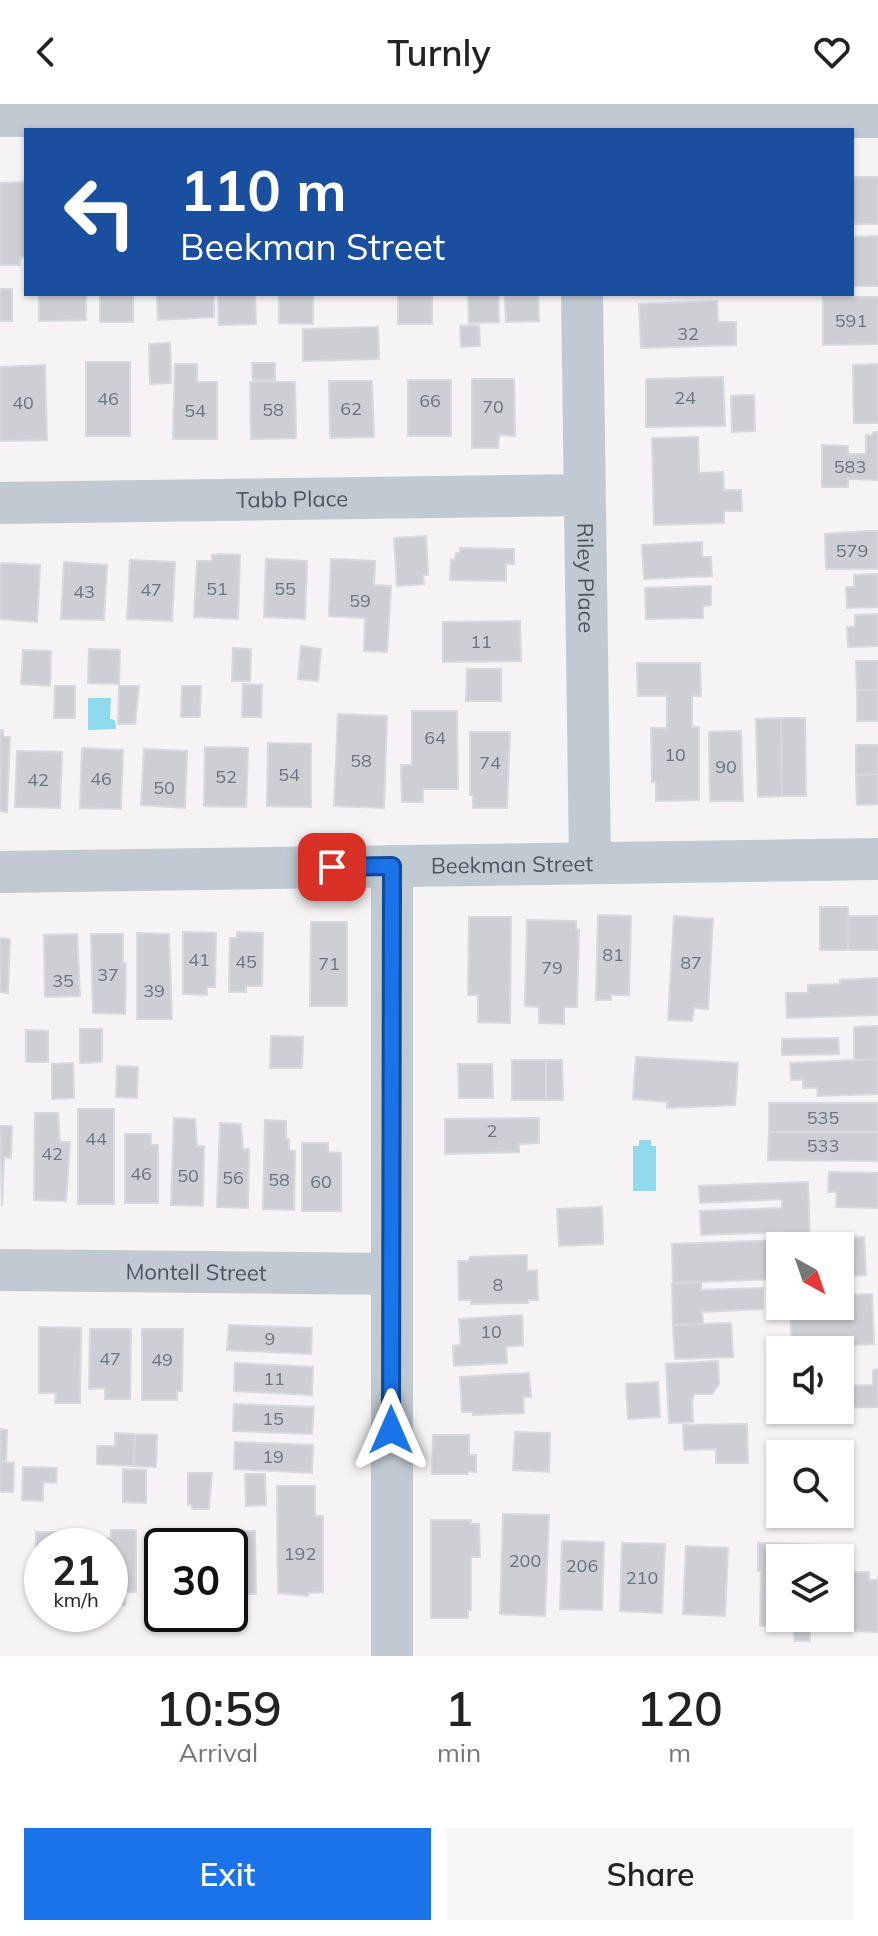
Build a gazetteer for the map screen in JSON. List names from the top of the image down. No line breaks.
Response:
{"streets":{"street":["Tabb Place","Riley Place","Beekman Street","Montell Street"]},"crossings":[["Tabb Place","Riley Place"],["Riley Place","Beekman Street"]],"house_numbers":["591","32","24","46","66","40","70","62","58","54","583","579","51","55","47","43","59","11","64","10","58","74","90","54","52","46","42","50","81","41","45","87","71","79","37","35","39","535","2","44","533","42","46","50","56","58","60","8","10","9","47","49","11","15","19","192","200","206","210"],"north":"bottom right","page":{"header":"Turnly","turn":["110 m","Beekman Street"],"speed":"21 km/h","limit":"30","eta":["10:59","Arrival","1","min","120","m"],"buttons":["Exit","Share"]}}
